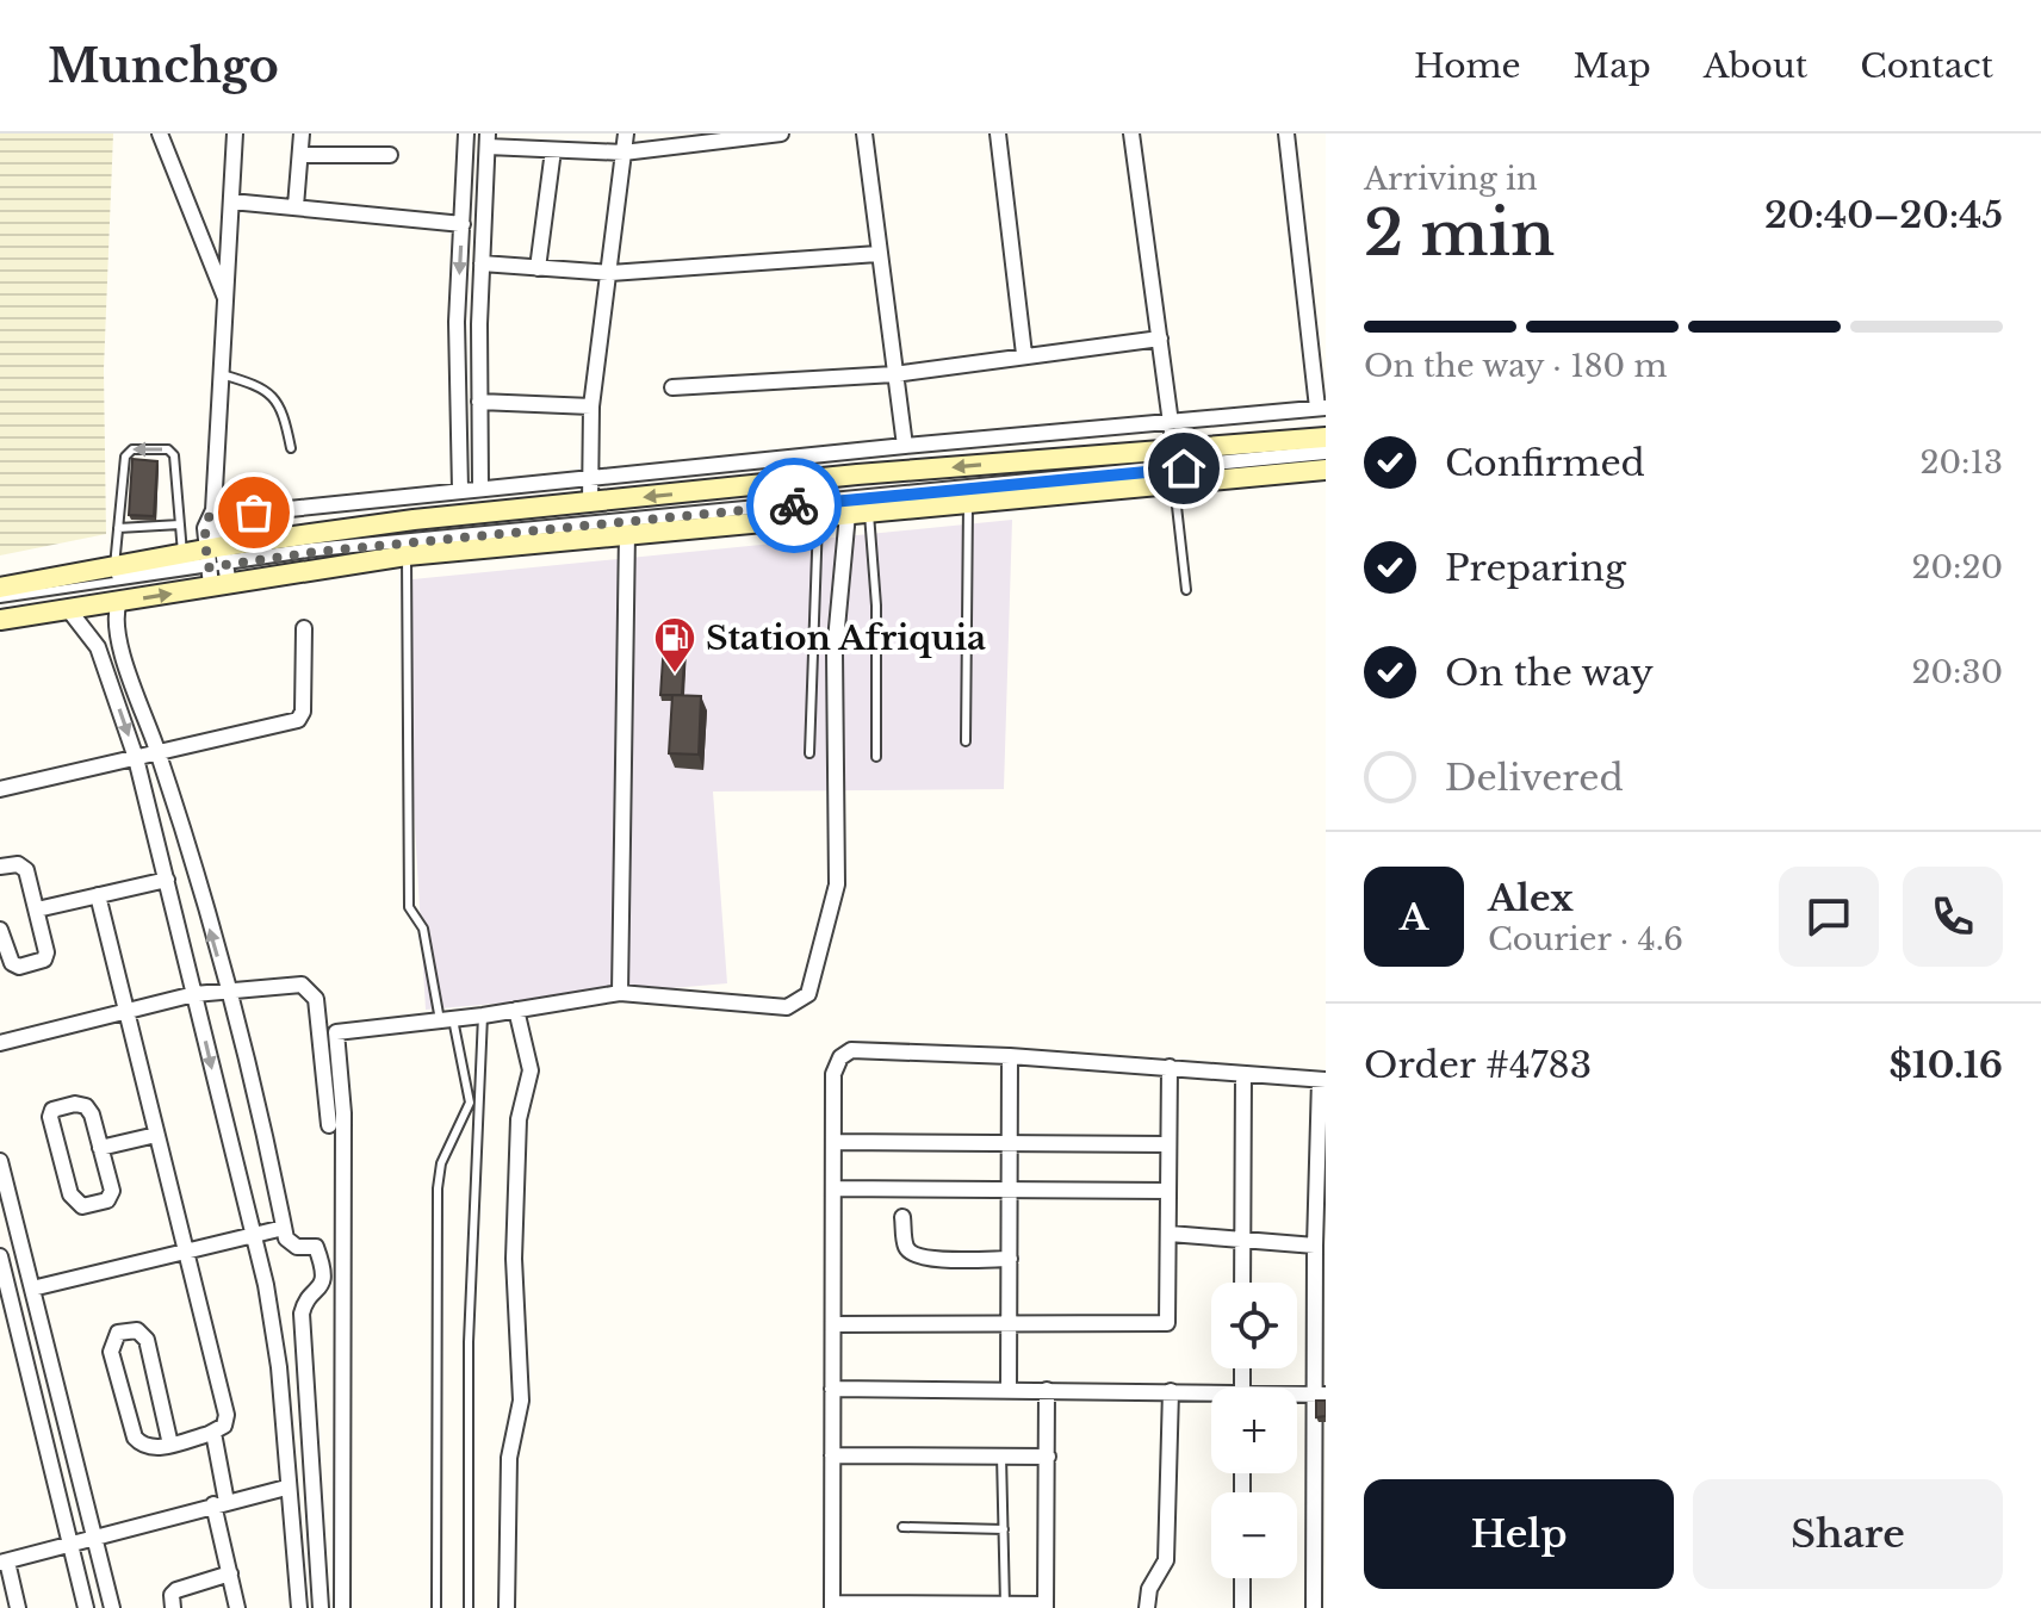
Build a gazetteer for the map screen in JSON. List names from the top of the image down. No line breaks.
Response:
{"places":{"fuel station":["Station Afriquia"]},"page":{"header":"Munchgo","nav":["Home","Map","About","Contact"],"heading":["2 min","Arriving in","20:40–20:45"],"panel":["Alex","Courier · 4.6","Order #4783","$10.16"],"bar":"On the way · 180 m","list":[["Confirmed","20:13"],["Preparing","20:20"],["On the way","20:30"],"Delivered"],"round":"A","map_buttons":["+","−"],"buttons":["Help","Share"]}}
